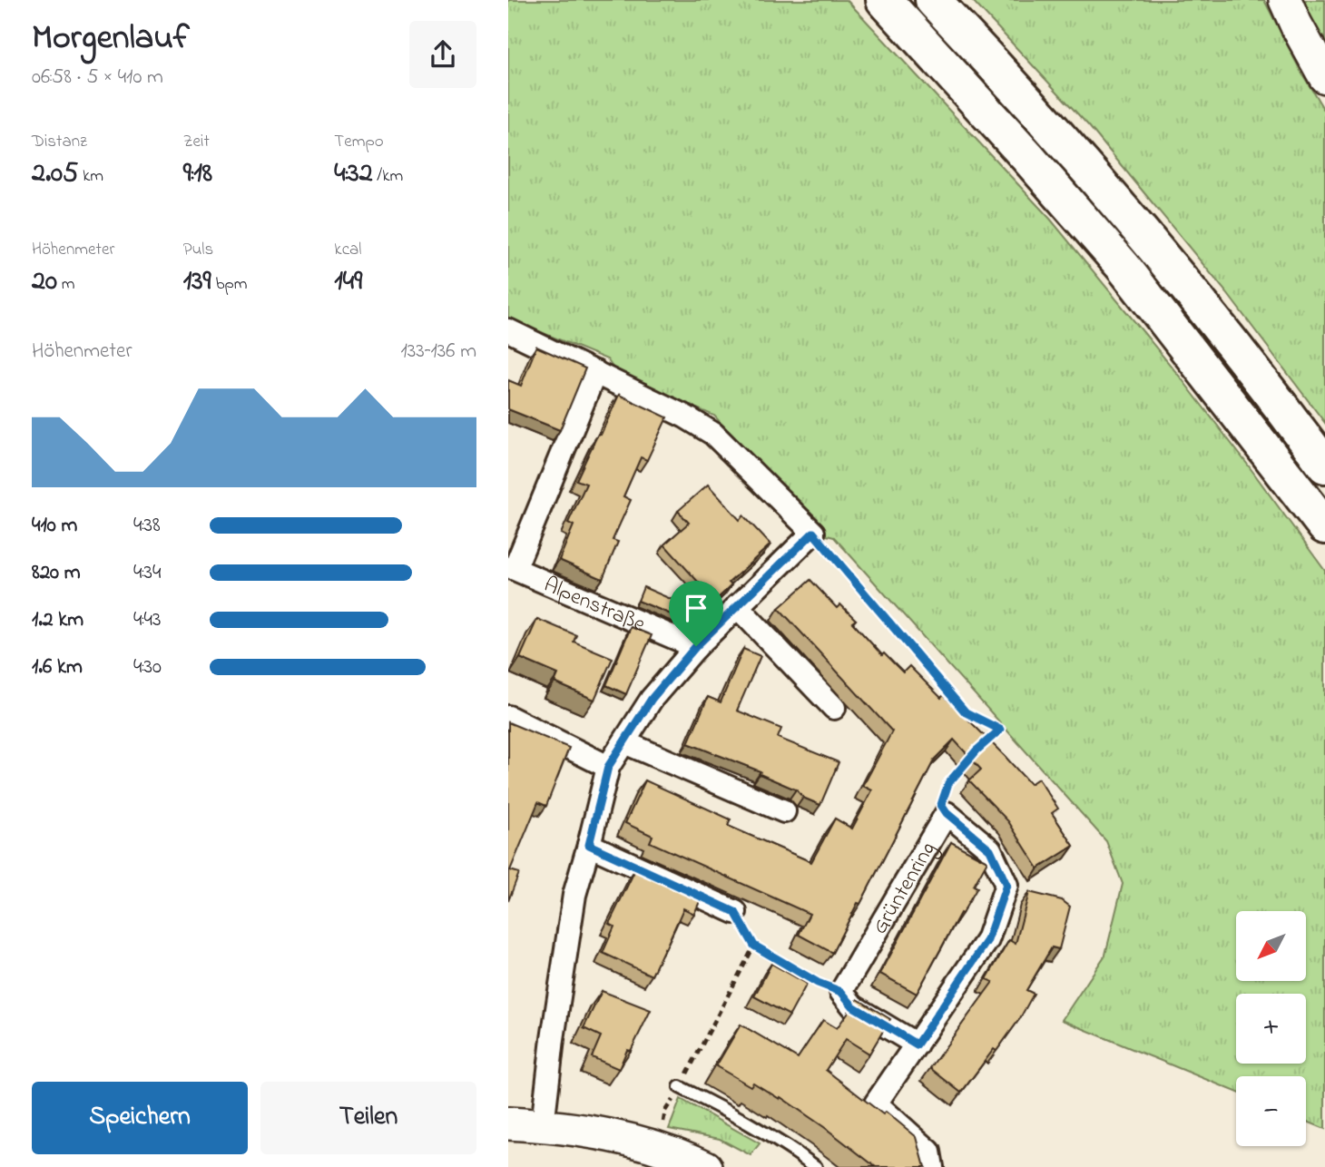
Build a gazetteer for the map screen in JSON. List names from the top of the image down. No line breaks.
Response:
{"streets":{"street":["Alpenstraße","Grüntenring"]},"north":"bottom left","page":{"heading":["Morgenlauf","06:58 · 5 × 410 m"],"stats":[["Distanz","2.05 km"],["Zeit","9:18"],["Tempo","4:32 /km"],["Höhenmeter","20 m"],["Puls","139 bpm"],["kcal","149"]],"chart":["Höhenmeter","133–136 m"],"list":[{"name":"410 m","note":"4:38"},{"name":"820 m","note":"4:34"},{"name":"1.2 km","note":"4:43"},{"name":"1.6 km","note":"4:30"}],"map_buttons":["+","−"],"buttons":["Speichern","Teilen"]}}
